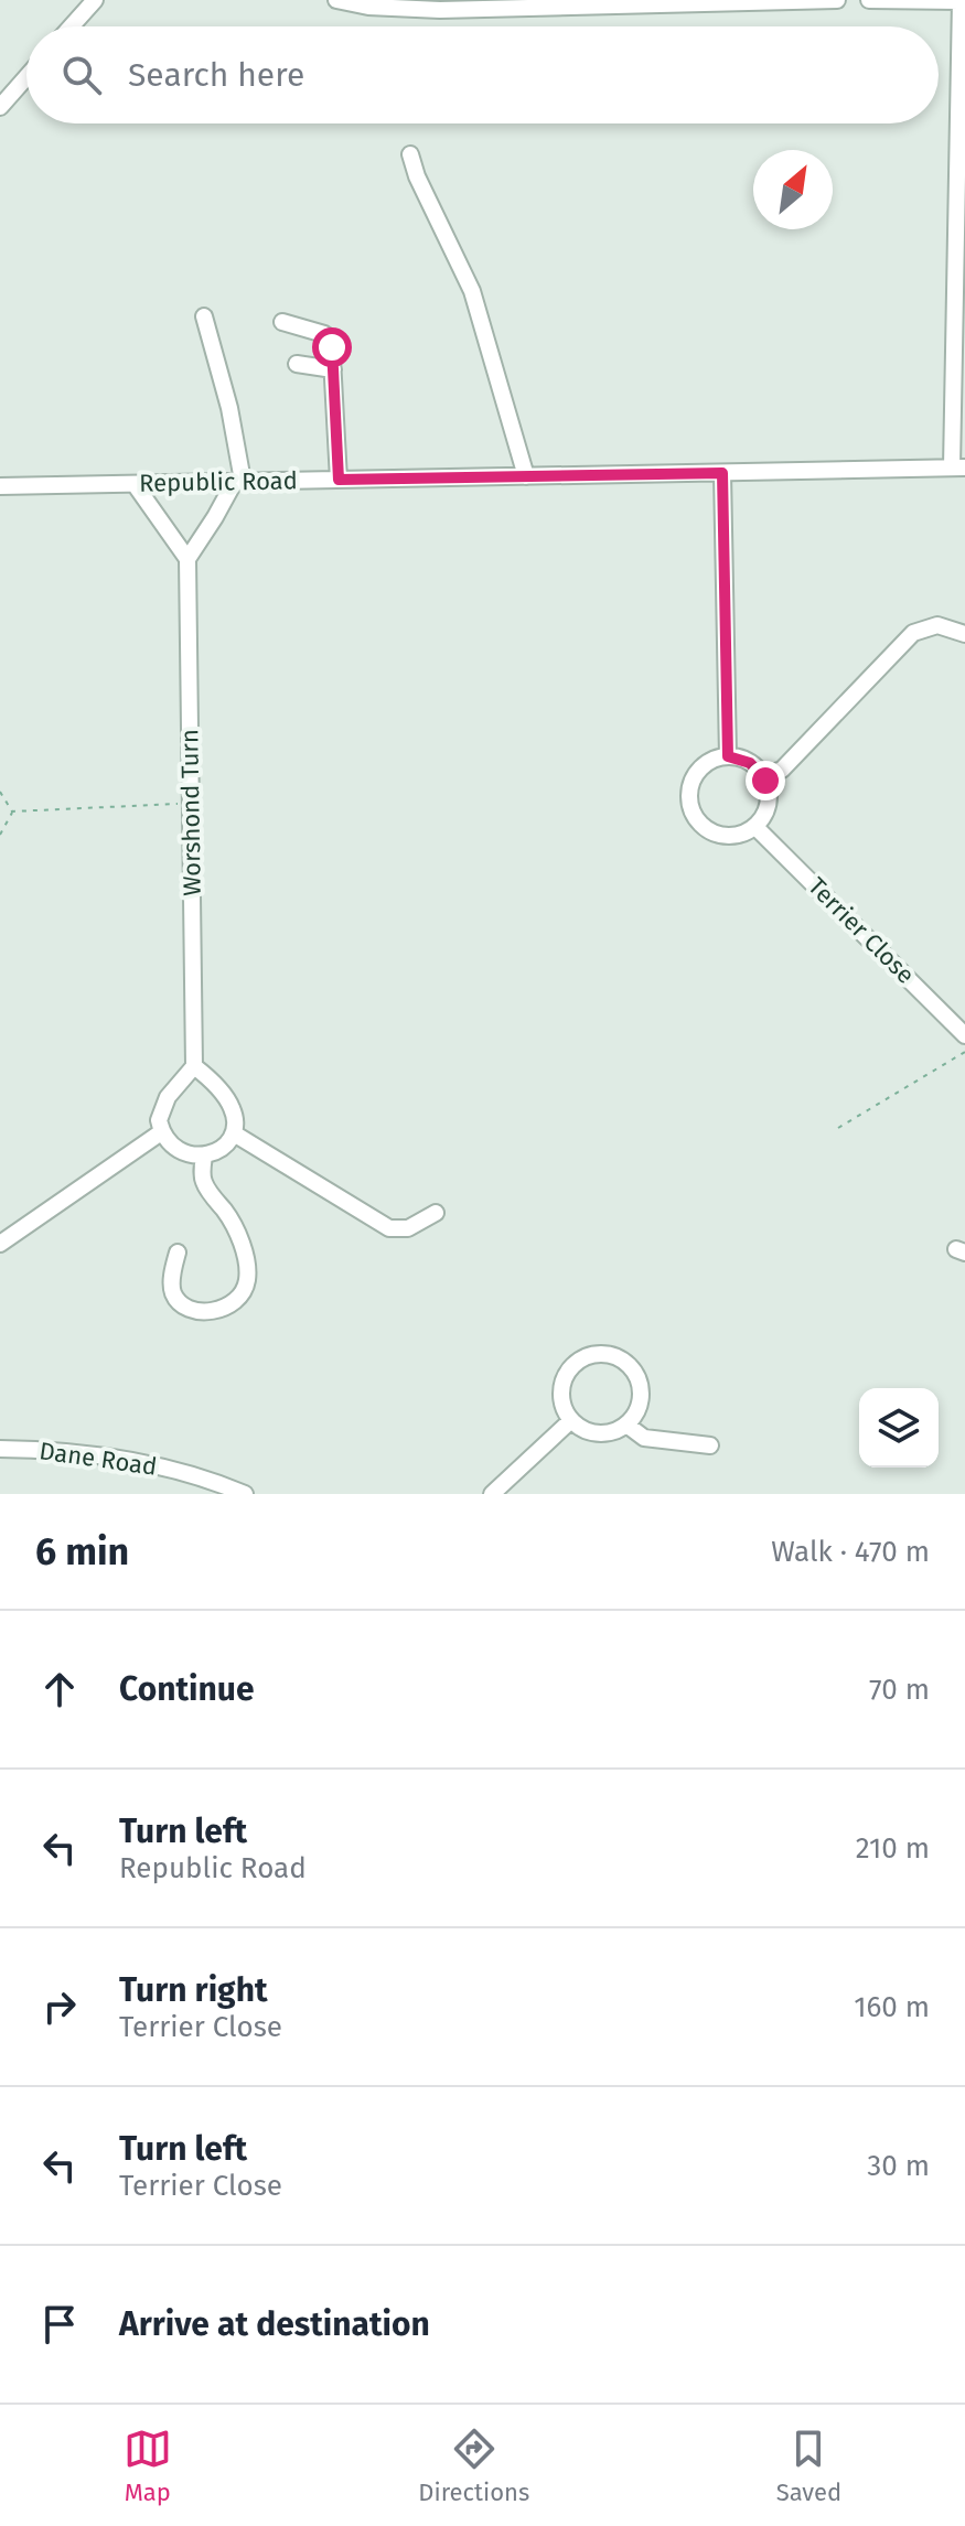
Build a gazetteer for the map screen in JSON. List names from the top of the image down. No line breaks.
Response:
{"streets":{"street":["Republic Road","Worshond Turn","Terrier Close","Dane Road"]},"north":"top right","page":{"search":"Search here","heading":["6 min","Walk · 470 m"],"list":[["Continue","70 m"],["Turn left","Republic Road","210 m"],["Turn right","Terrier Close","160 m"],["Turn left","Terrier Close","30 m"],"Arrive at destination"],"nav":["Map","Directions","Saved"]}}
